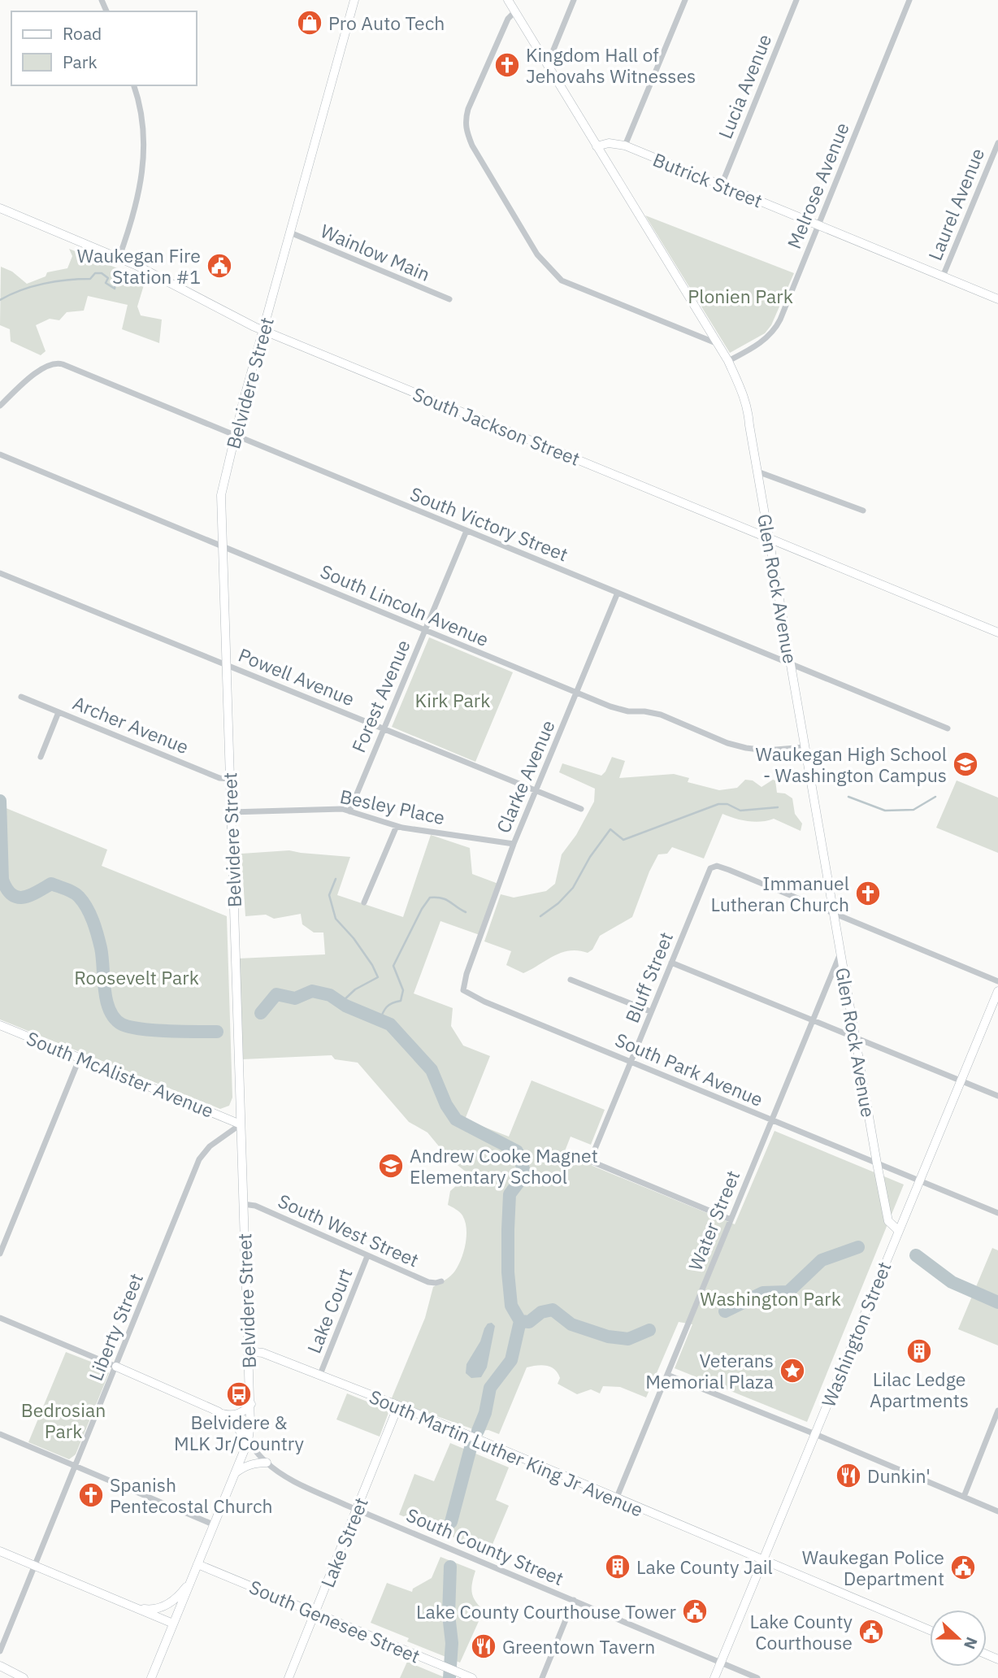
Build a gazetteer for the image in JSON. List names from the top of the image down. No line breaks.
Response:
{"streets":{"street":["Lucia Avenue","Butrick Street","Melrose Avenue","Laurel Avenue","Wainlow Main","Belvidere Street","South Jackson Street","South Victory Street","Glen Rock Avenue","South Lincoln Avenue","Powell Avenue","Forest Avenue","Archer Avenue","Clarke Avenue","Besley Place","Bluff Street","South Park Avenue","South McAlister Avenue","Water Street","South West Street","Lake Court","Liberty Street","Washington Street","South Martin Luther King Jr Avenue","Lake Street","South County Street","South Genesee Street"]},"crossings":[["Lucia Avenue","Butrick Street"],["Butrick Street","Melrose Avenue"],["Butrick Street","Laurel Avenue"],["Butrick Street","Glen Rock Avenue"],["Melrose Avenue","Glen Rock Avenue"],["Wainlow Main","Belvidere Street"],["Belvidere Street","South Jackson Street"],["Belvidere Street","South Victory Street"],["Belvidere Street","South Lincoln Avenue"],["Belvidere Street","Powell Avenue"],["Belvidere Street","Archer Avenue"],["Belvidere Street","Besley Place"],["Belvidere Street","South McAlister Avenue"],["Belvidere Street","South West Street"],["Belvidere Street","Liberty Street"],["Belvidere Street","South Martin Luther King Jr Avenue"],["Belvidere Street","South County Street"],["Belvidere Street","South Genesee Street"],["South Jackson Street","Glen Rock Avenue"],["South Victory Street","Glen Rock Avenue"],["South Victory Street","Forest Avenue"],["South Victory Street","Clarke Avenue"],["Glen Rock Avenue","South Lincoln Avenue"],["Glen Rock Avenue","Bluff Street"],["Glen Rock Avenue","South Park Avenue"],["Glen Rock Avenue","Water Street"],["Glen Rock Avenue","Washington Street"],["South Lincoln Avenue","Forest Avenue"],["South Lincoln Avenue","Clarke Avenue"],["Powell Avenue","Forest Avenue"],["Powell Avenue","Clarke Avenue"],["Forest Avenue","Besley Place"],["Clarke Avenue","Besley Place"],["Clarke Avenue","South Park Avenue"],["Bluff Street","South Park Avenue"],["Bluff Street","Water Street"],["South Park Avenue","Water Street"],["South Park Avenue","Washington Street"],["South McAlister Avenue","Liberty Street"],["Water Street","South Martin Luther King Jr Avenue"],["South West Street","Lake Court"],["Lake Court","South Martin Luther King Jr Avenue"],["Washington Street","South Martin Luther King Jr Avenue"],["Washington Street","South County Street"],["South Martin Luther King Jr Avenue","Lake Street"],["Lake Street","South County Street"],["Lake Street","South Genesee Street"]],"parks":["Plonien Park","Kirk Park","Roosevelt Park","Washington Park","Bedrosian Park"],"places":{"shop":["Pro Auto Tech"],"church":["Kingdom Hall of Jehovahs Witnesses","Immanuel Lutheran Church","Spanish Pentecostal Church"],"public building":["Waukegan Fire Station #1","Waukegan Police Department","Lake County Courthouse Tower","Lake County Courthouse"],"school or university":["Waukegan High School - Washington Campus","Andrew Cooke Magnet Elementary School"],"building":["Lilac Ledge Apartments","Lake County Jail"],"place":["Veterans Memorial Plaza"],"bus stop":["Belvidere & MLK Jr/Country"],"restaurant":["Dunkin'","Greentown Tavern"]},"legend":["Road","Park"],"north":"right"}
